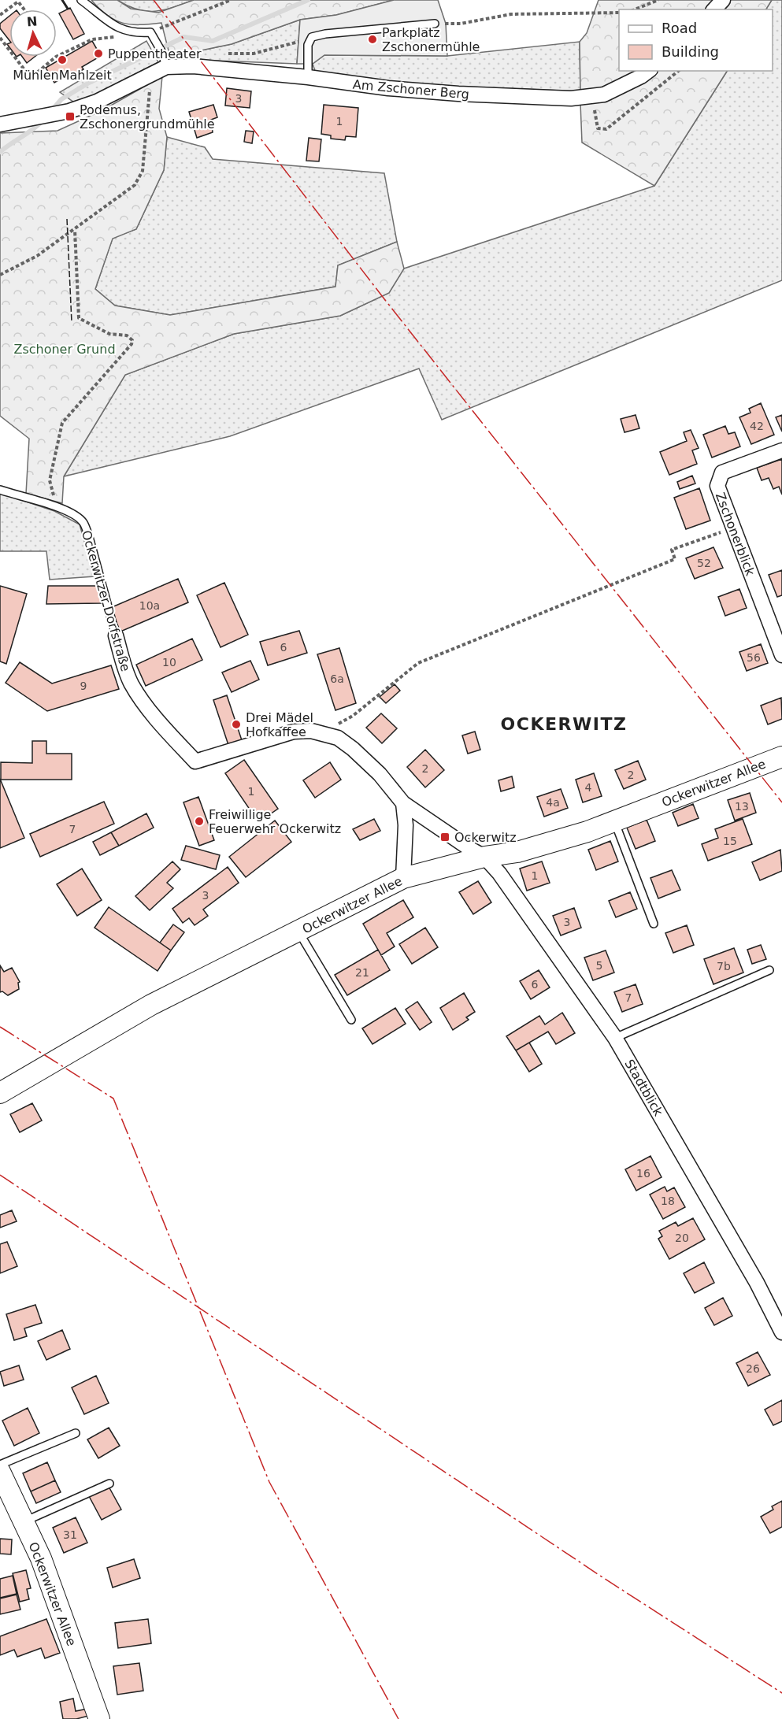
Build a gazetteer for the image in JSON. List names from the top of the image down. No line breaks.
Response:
{"streets":{"street":["Am Zschoner Berg","Zschonerblick","Ockerwitzer Dorfstraße","Ockerwitzer Allee","Stadtblick"]},"crossings":[["Ockerwitzer Dorfstraße","Ockerwitzer Allee"],["Ockerwitzer Dorfstraße","Stadtblick"],["Ockerwitzer Allee","Stadtblick"]],"districts":["OCKERWITZ"],"parks":["Zschoner Grund"],"places":{"other":["Parkplatz Zschonermühle","Puppentheater","MühlenMahlzeit","Drei Mädel Hofkaffee","Freiwillige Feuerwehr Ockerwitz"],"transit":["Podemus, Zschonergrundmühle","Ockerwitz"]},"house_numbers":["3","1","42","52","10a","6","56","10","6a","9","2","2","4","1","4a","13","7","15","1","3","3","5","7b","21","6","7","16","18","20","26","31"],"legend":["Road","Building"],"north":"top"}
